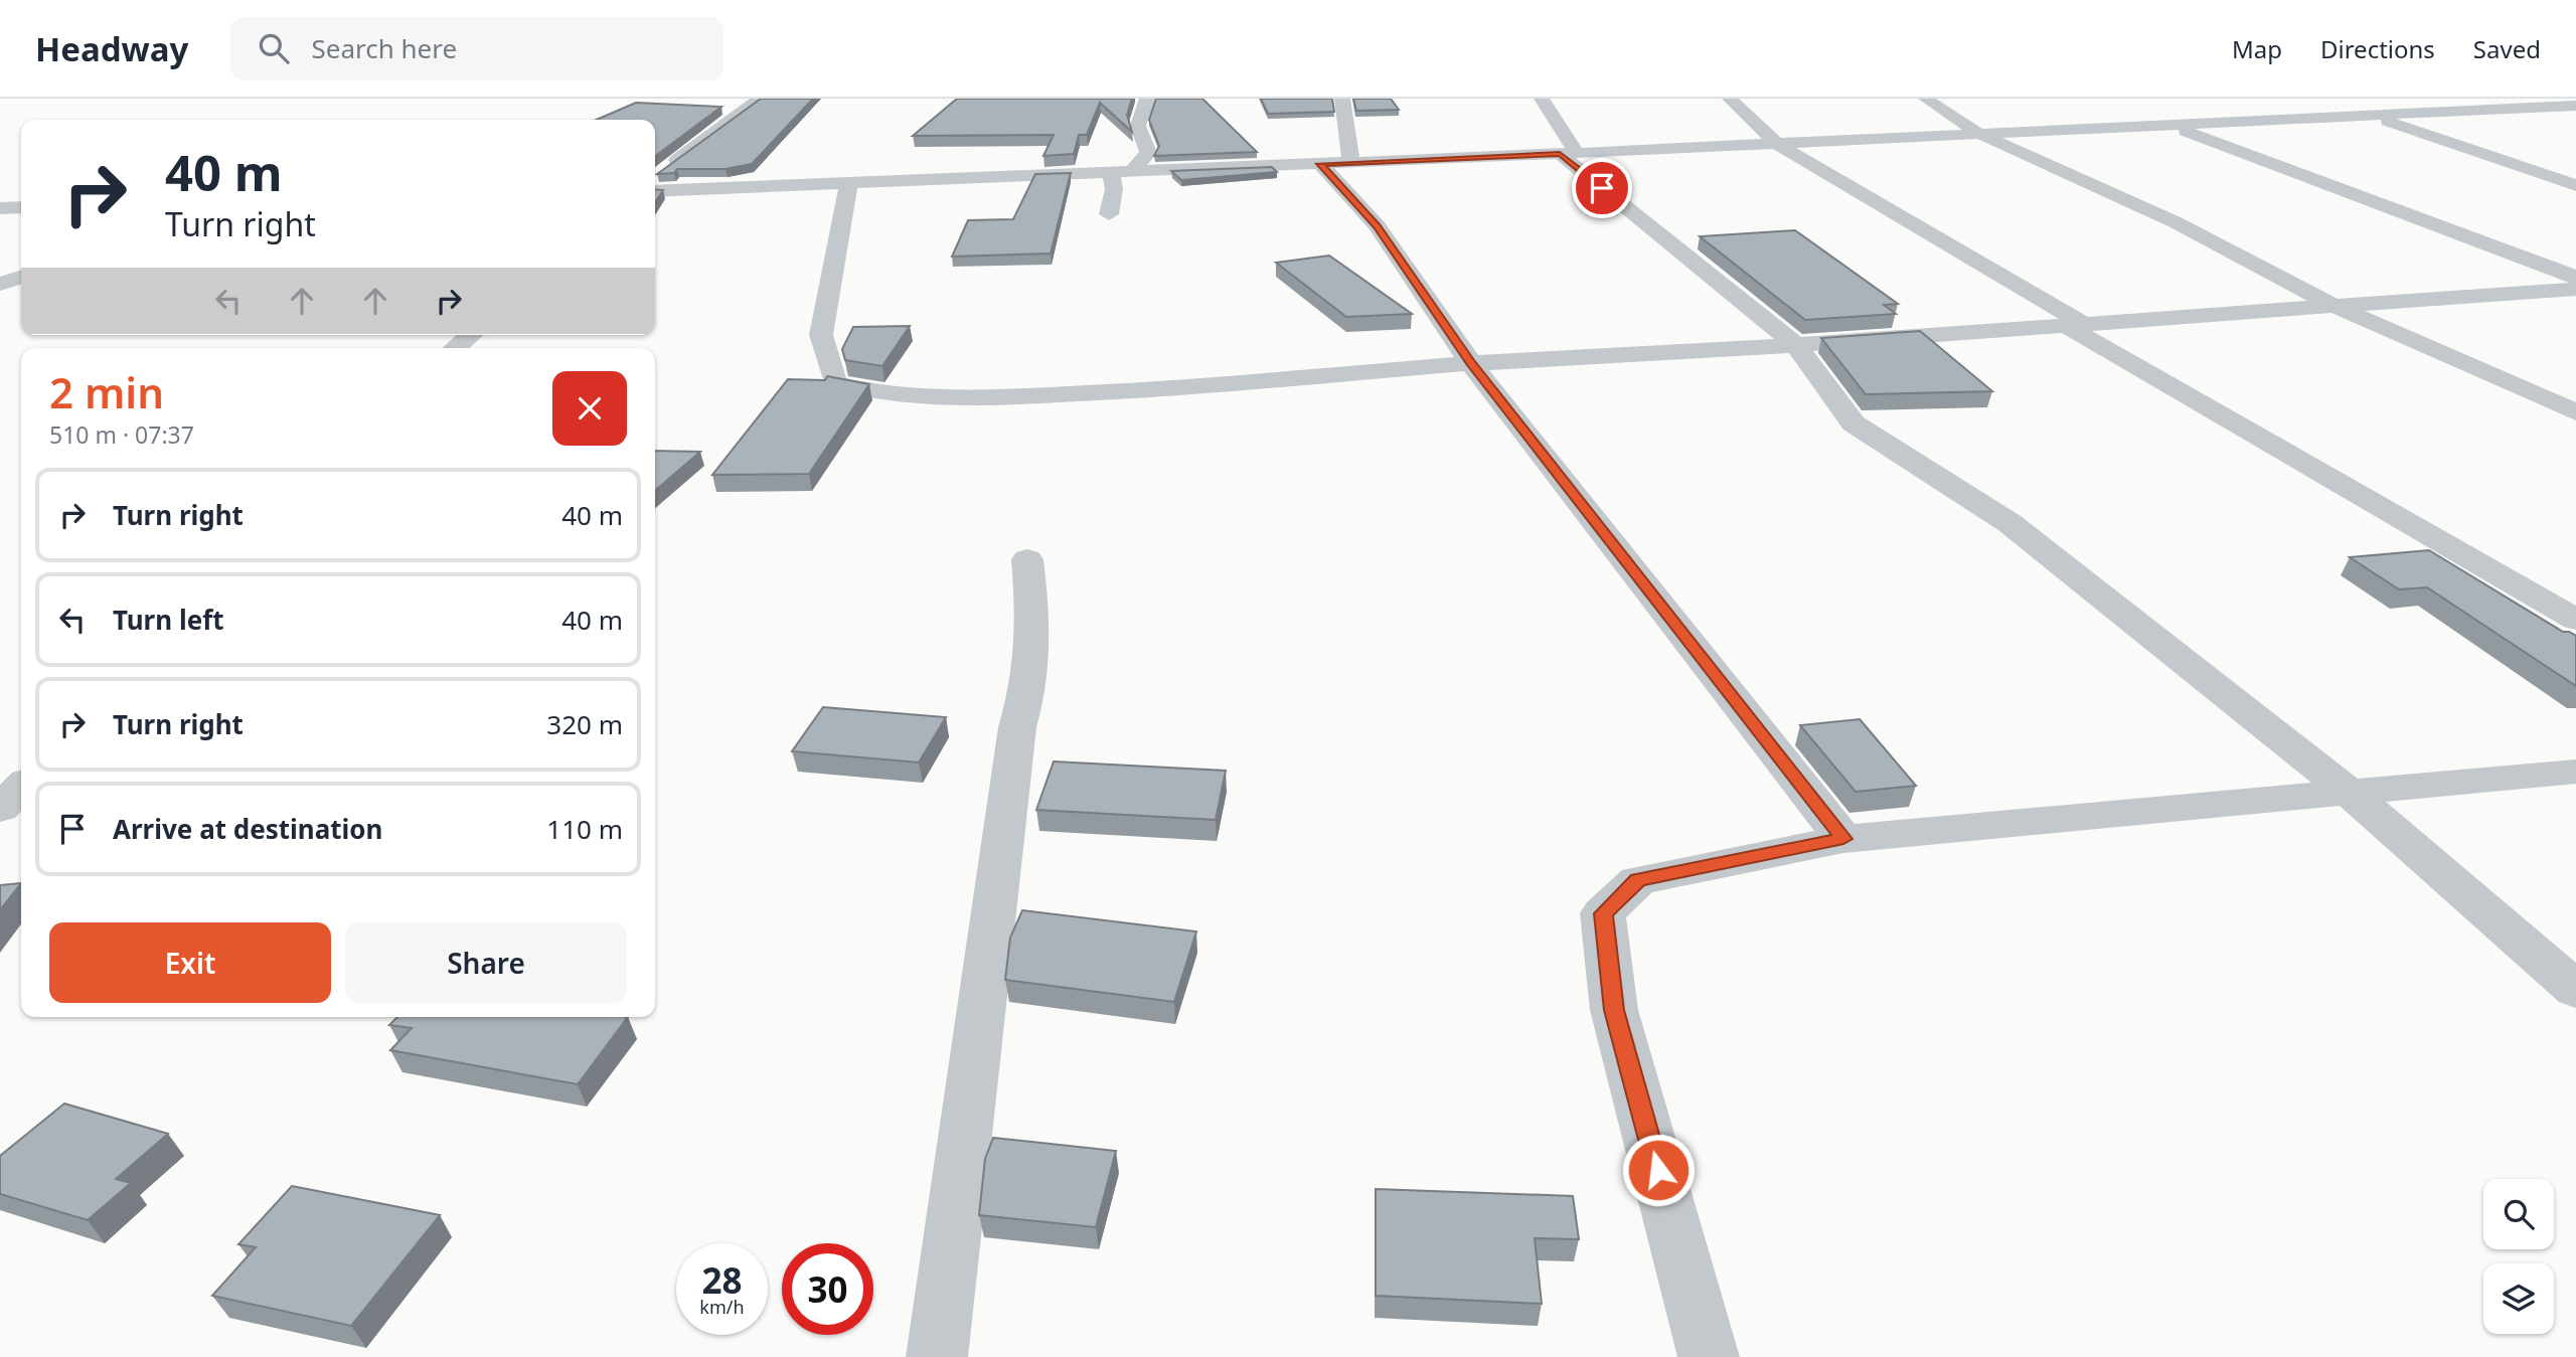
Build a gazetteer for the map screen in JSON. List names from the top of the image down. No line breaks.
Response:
{"page":{"header":"Headway","search":"Search here","nav":["Map","Directions","Saved"],"turn":["40 m","Turn right"],"heading":["2 min","510 m · 07:37"],"list":[{"name":"Turn right","value":"40 m"},{"name":"Turn left","value":"40 m"},{"name":"Turn right","value":"320 m"},{"name":"Arrive at destination","value":"110 m"}],"buttons":["Exit","Share"],"speed":"28 km/h","limit":"30"}}
